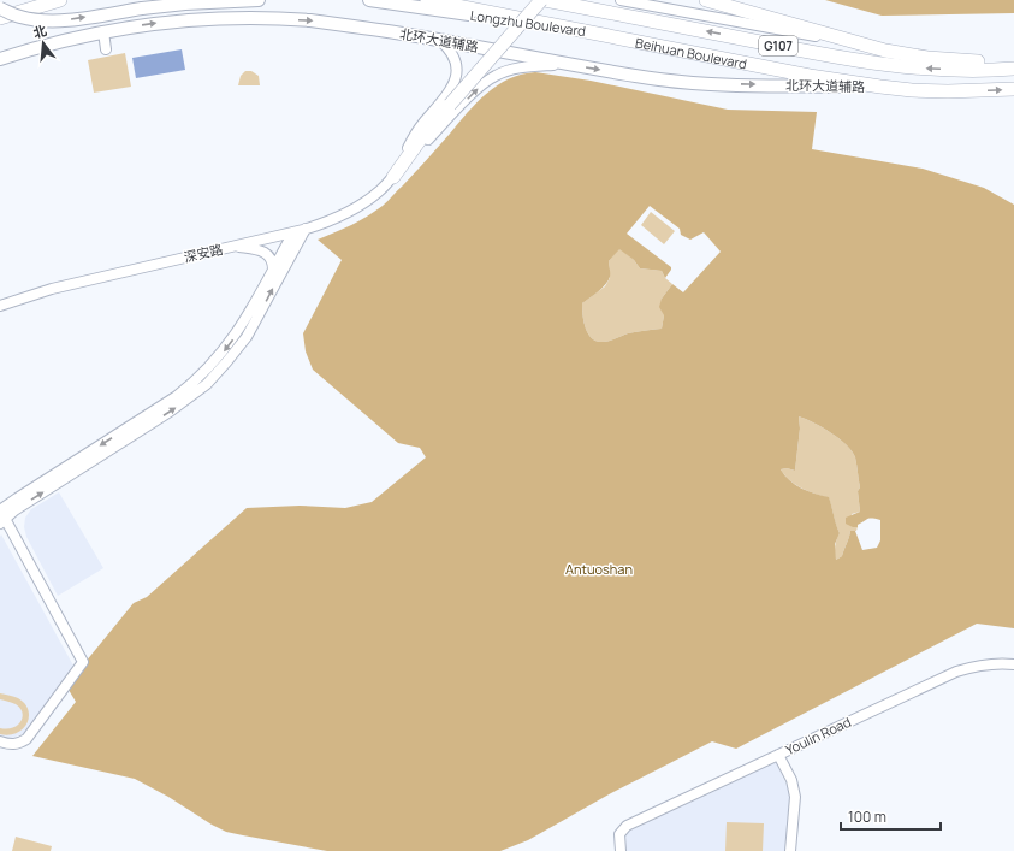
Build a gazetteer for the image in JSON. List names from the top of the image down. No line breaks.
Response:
{"streets":{"highway":["G107","Beihuan Boulevard"],"main road":["Longzhu Boulevard","北环大道辅路"],"street":["深安路","Youlin Road"]},"crossings":[["Longzhu Boulevard","Beihuan Boulevard"],["北环大道辅路","Beihuan Boulevard"],["北环大道辅路","深安路"]],"one_way":["北环大道辅路"],"parks":["Antuoshan"],"scale_bar":"100 m","north":"top"}
